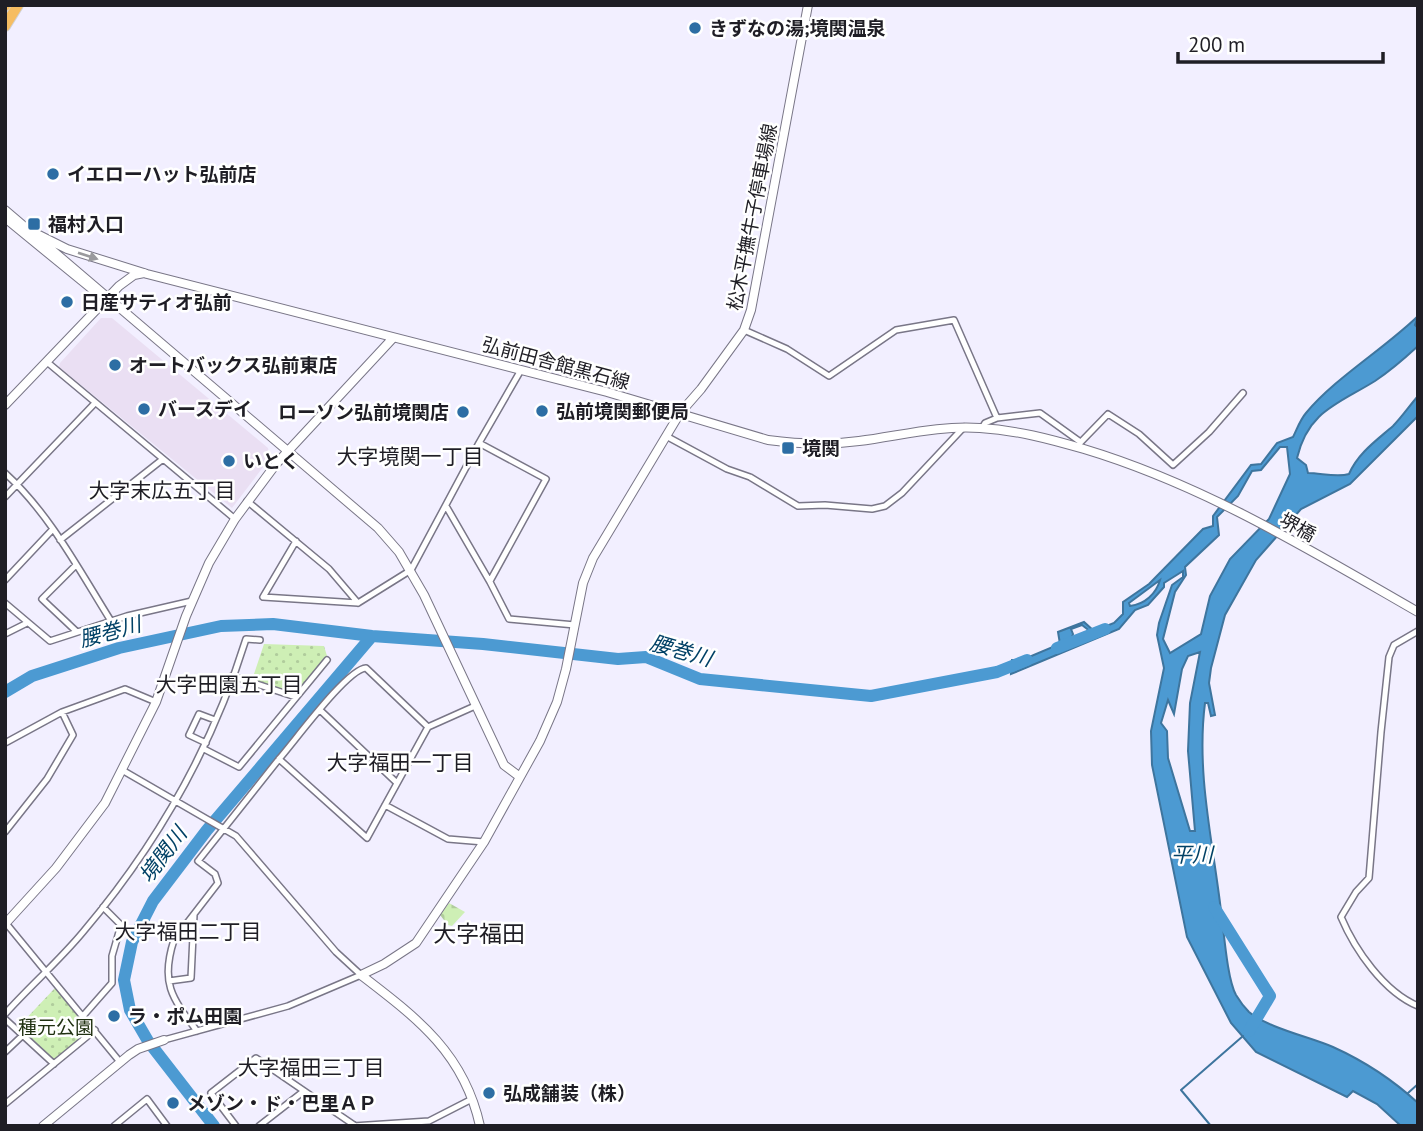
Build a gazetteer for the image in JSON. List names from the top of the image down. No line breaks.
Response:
{"streets":{"main road":["松木平撫牛子停車場線","弘前田舎館黒石線","堺橋"]},"crossings":[["松木平撫牛子停車場線","弘前田舎館黒石線"],["弘前田舎館黒石線","堺橋"]],"districts":["大字境関一丁目","大字末広五丁目","大字田園五丁目","大字福田一丁目","大字福田二丁目","大字福田","大字福田三丁目"],"water":["腰巻川","境関川","平川"],"parks":["種元公園"],"places":{"other":["きずなの湯;境関温泉","イエローハット弘前店","日産サティオ弘前","オートバックス弘前東店","バースデイ","弘前境関郵便局","ローソン弘前境関店","いとく","ラ・ポム田園","弘成舗装（株）","メゾン・ド・巴里ＡＰ"],"transit":["福村入口","境関"]},"scale_bar":"200 m"}
